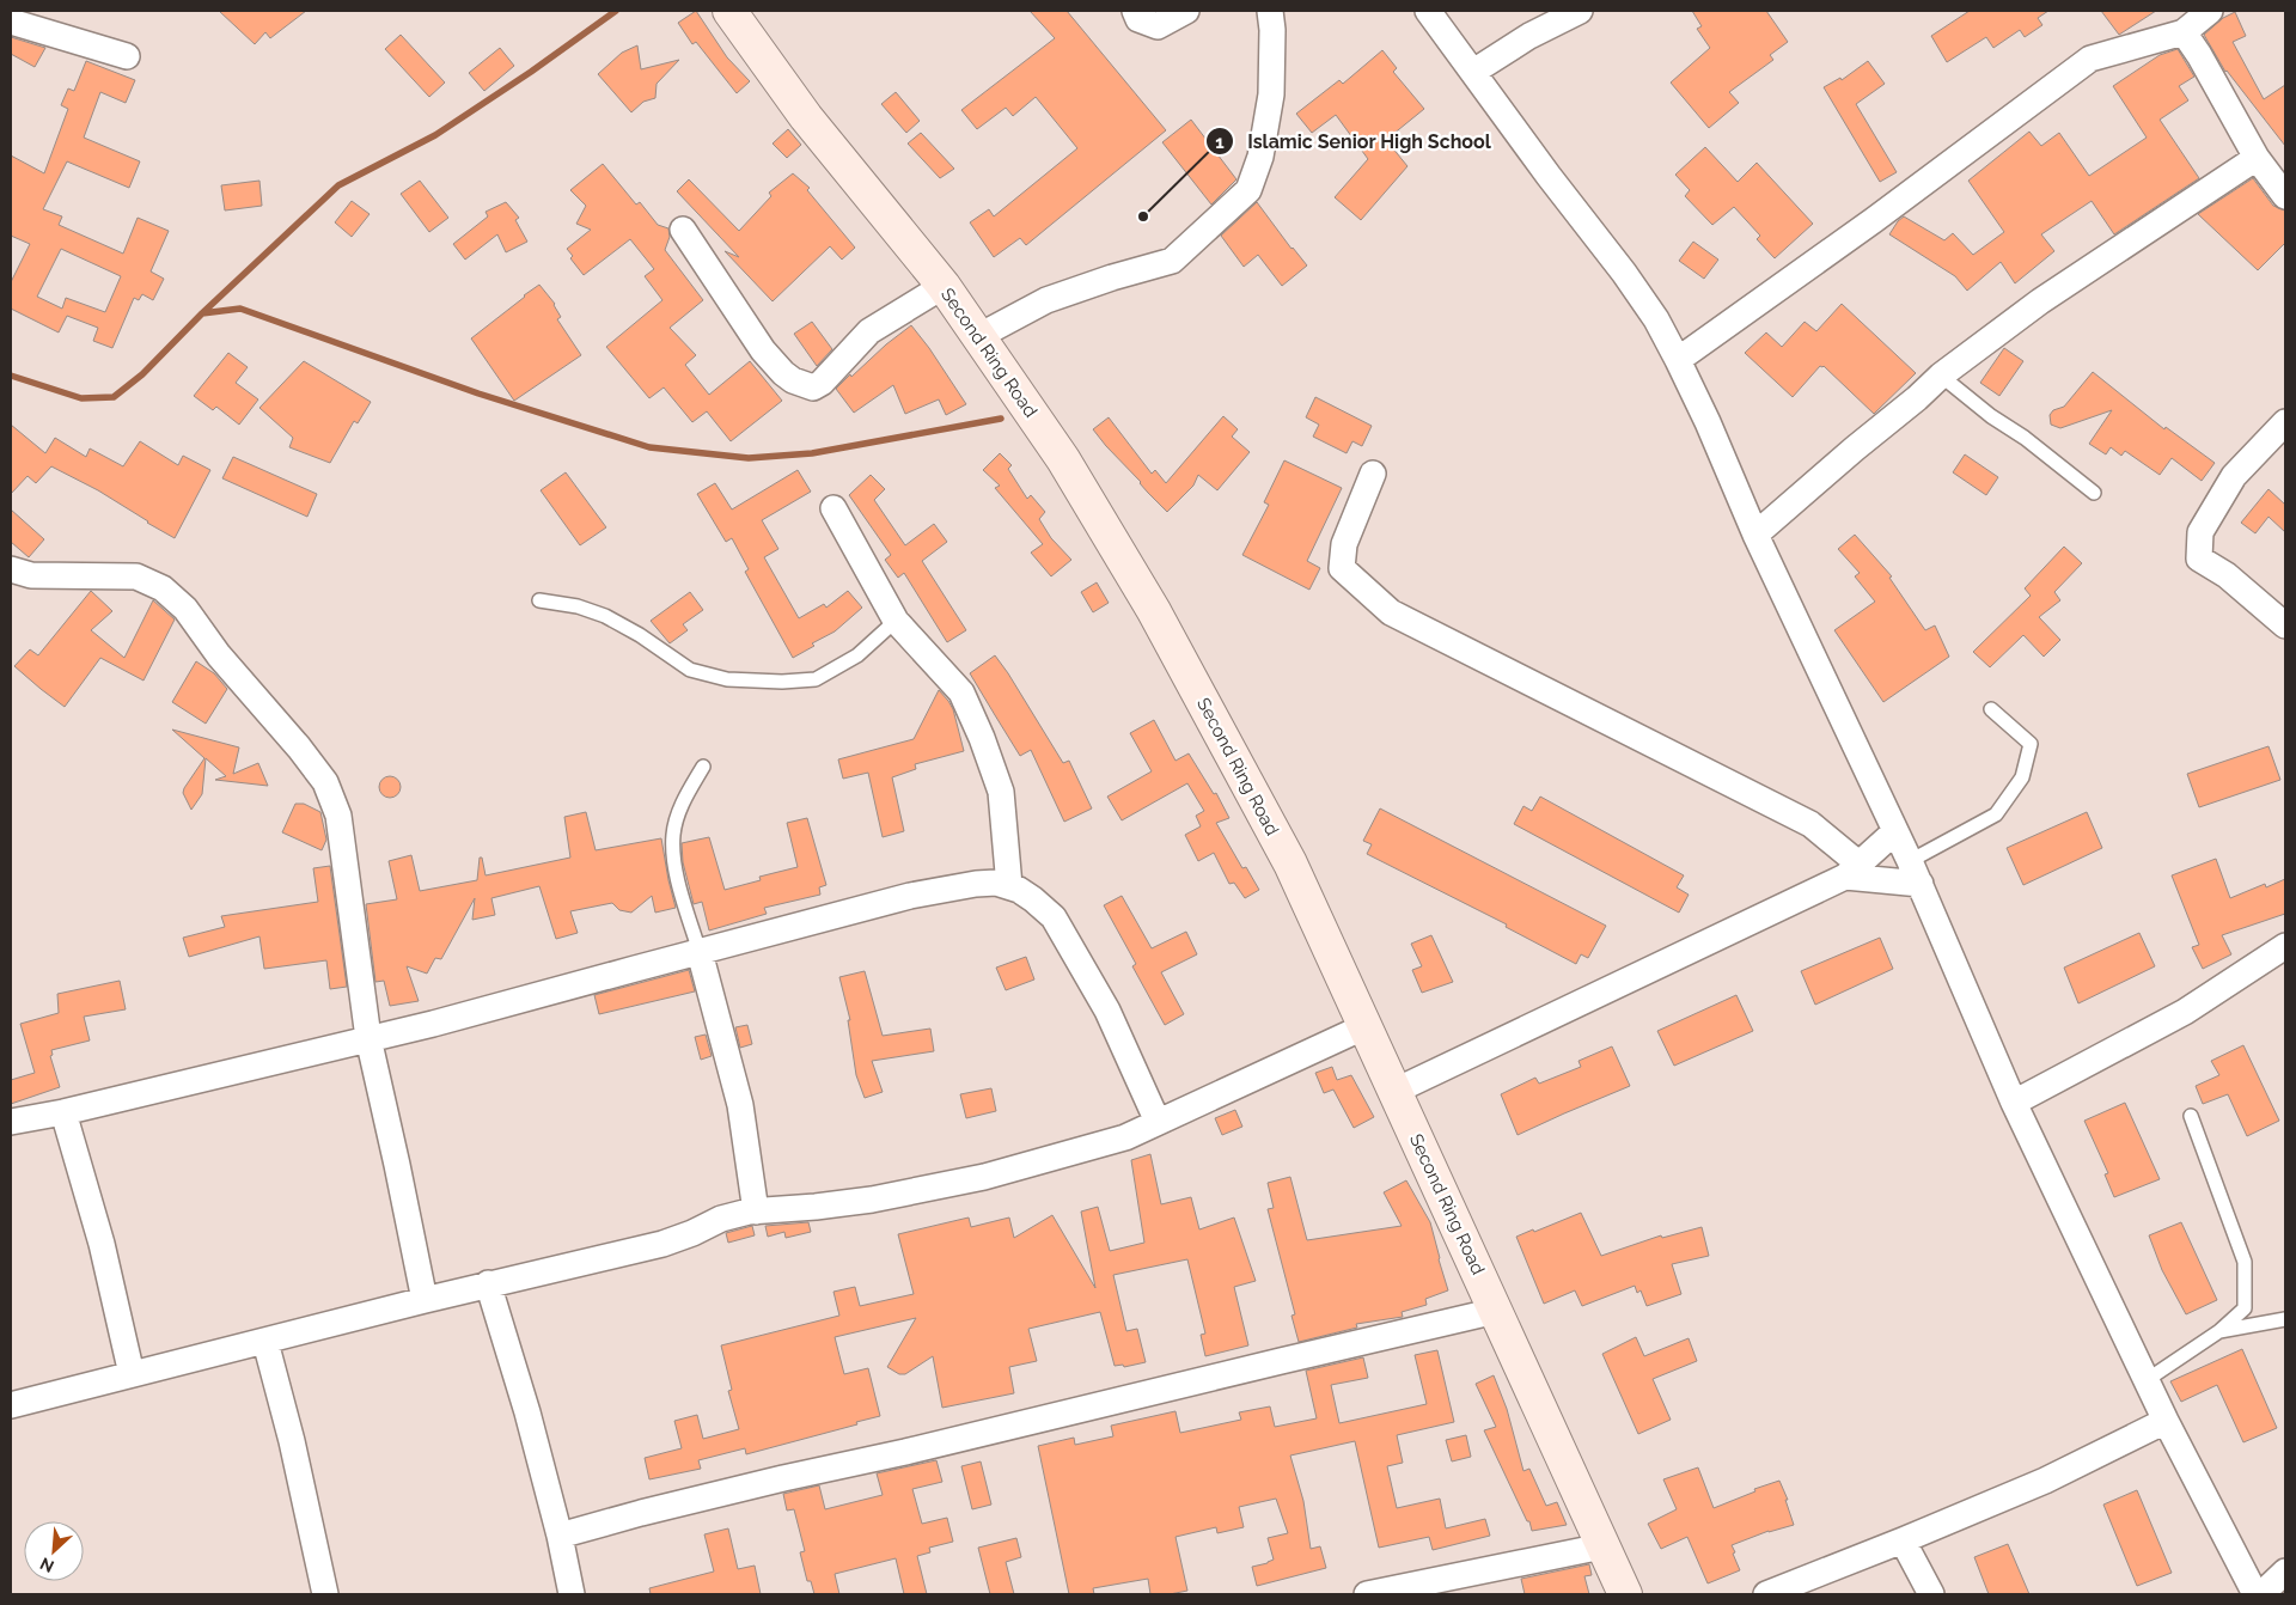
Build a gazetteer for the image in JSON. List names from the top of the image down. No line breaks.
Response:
{"streets":{"main road":["Second Ring Road"]},"places":["Islamic Senior High School"],"north":"bottom left"}
